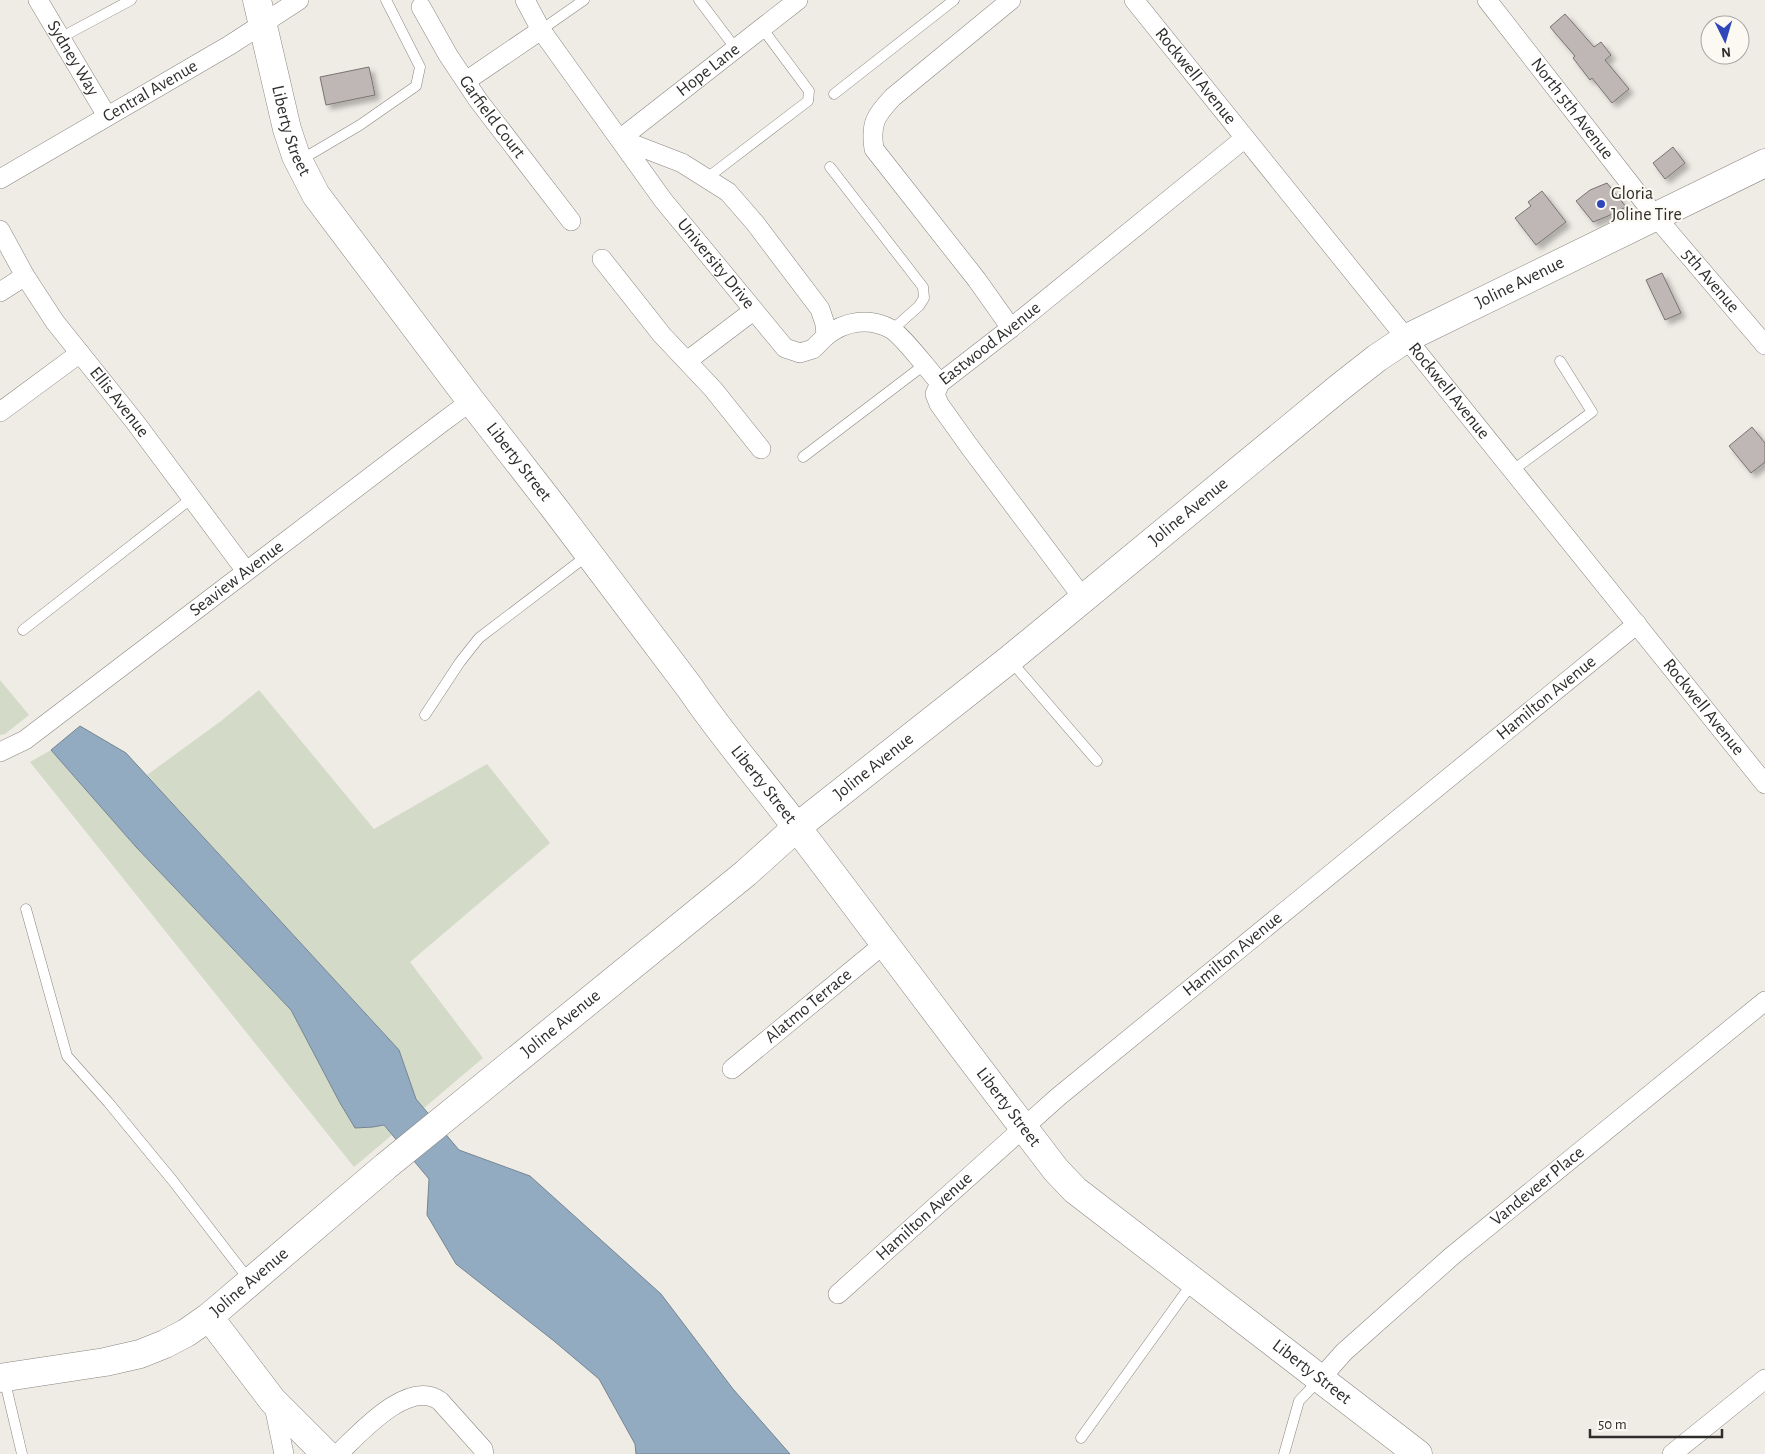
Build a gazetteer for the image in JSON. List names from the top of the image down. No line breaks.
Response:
{"streets":{"main road":["Liberty Street","Joline Avenue"],"street":["Sydney Way","Hope Lane","Rockwell Avenue","Central Avenue","North 5th Avenue","Garfield Court","University Drive","5th Avenue","Eastwood Avenue","Ellis Avenue","Seaview Avenue","Hamilton Avenue","Alatmo Terrace","Vandeveer Place"]},"crossings":[["Sydney Way","Central Avenue"],["Hope Lane","University Drive"],["Rockwell Avenue","Joline Avenue"],["Rockwell Avenue","Eastwood Avenue"],["Rockwell Avenue","Hamilton Avenue"],["Central Avenue","Liberty Street"],["North 5th Avenue","5th Avenue"],["North 5th Avenue","Joline Avenue"],["Liberty Street","Joline Avenue"],["Liberty Street","Seaview Avenue"],["Liberty Street","Hamilton Avenue"],["Liberty Street","Alatmo Terrace"],["Liberty Street","Vandeveer Place"],["5th Avenue","Joline Avenue"],["Joline Avenue","Eastwood Avenue"],["Ellis Avenue","Seaview Avenue"]],"places":["Gloria Joline Tire"],"scale_bar":"50 m","north":"bottom"}
